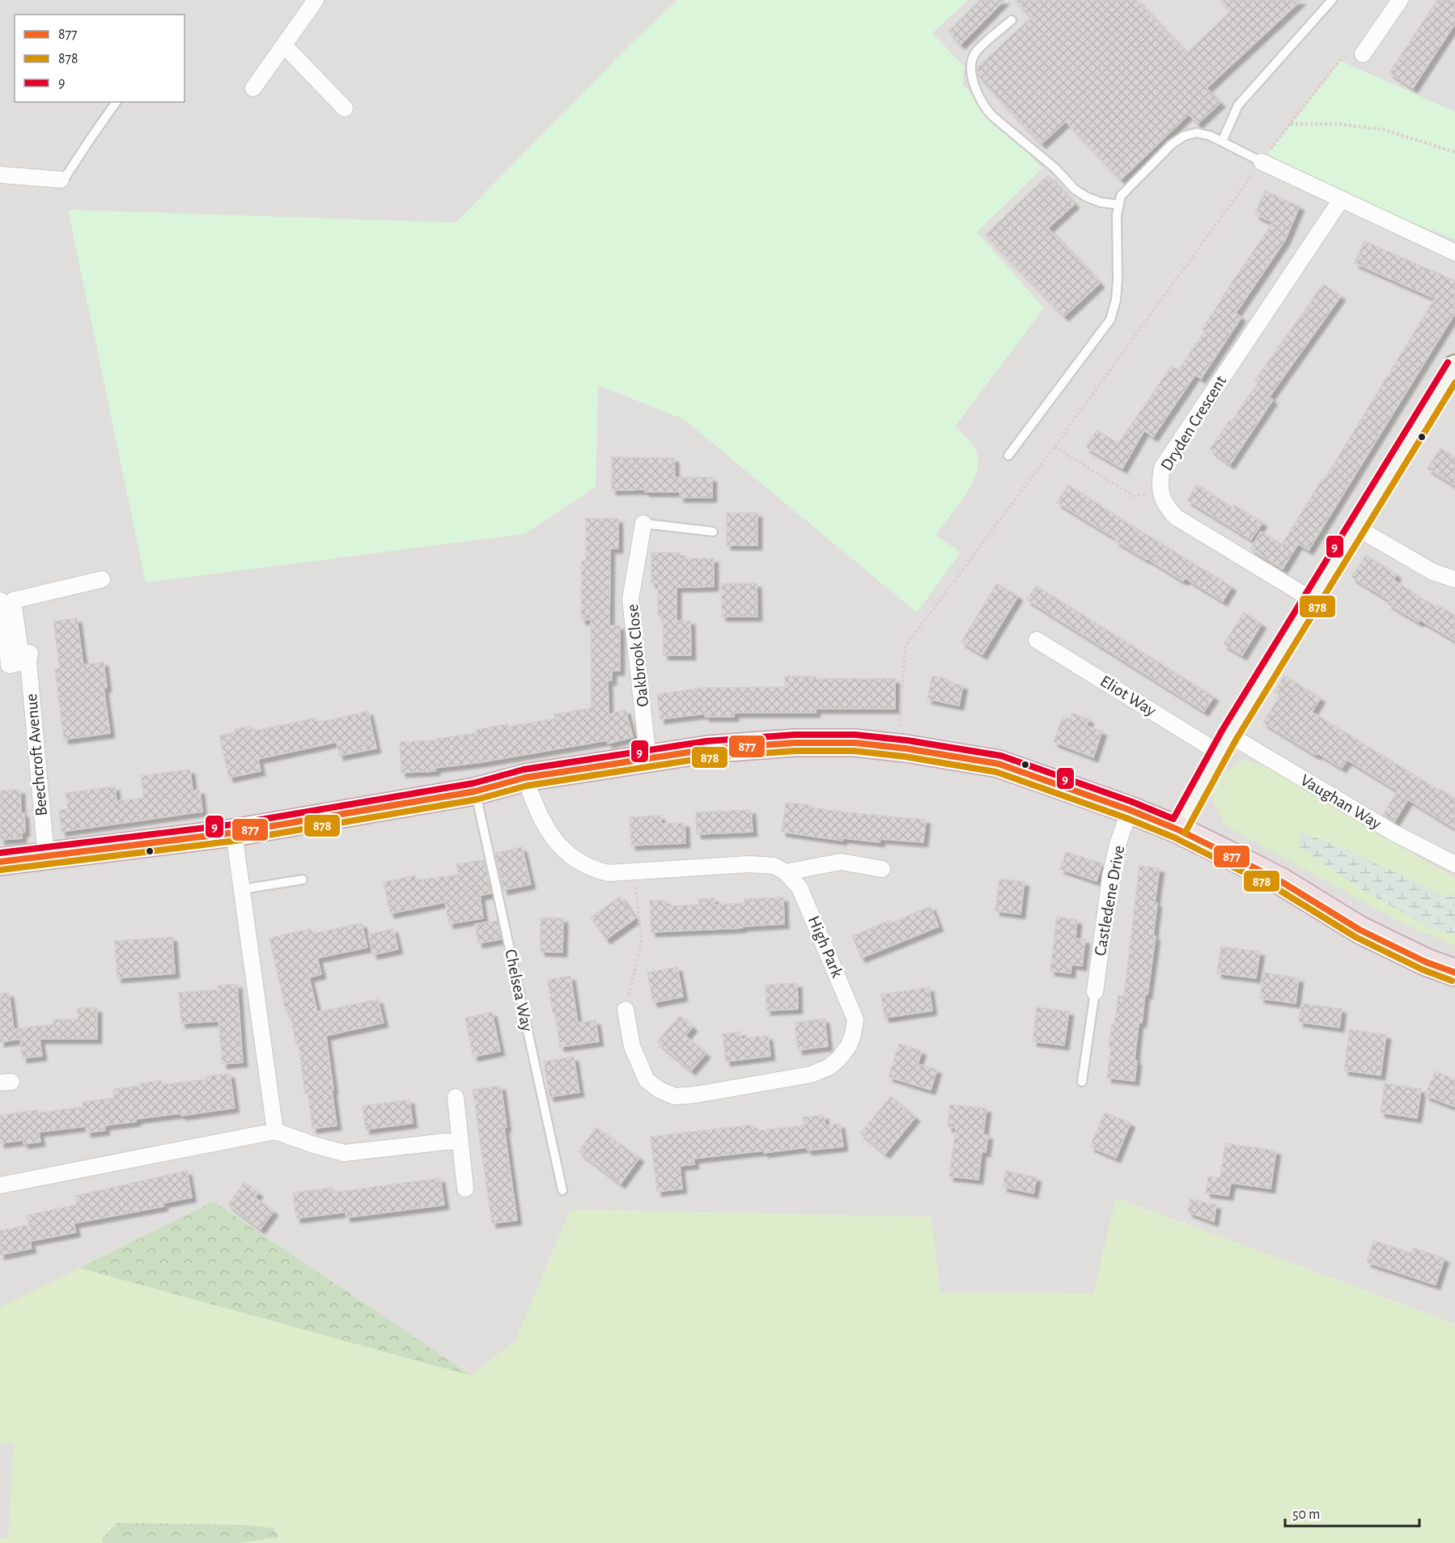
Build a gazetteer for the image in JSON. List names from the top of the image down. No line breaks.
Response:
{"streets":{"street":["Dryden Crescent","Oakbrook Close","Eliot Way","Beechcroft Avenue","Vaughan Way","Castledene Drive","High Park"],"lane":["Chelsea Way"]},"crossings":[["Eliot Way","Vaughan Way"]],"lines":["transit line 9","transit line 878","transit line 877"],"legend":["877","878","9"],"scale_bar":"50 m"}
